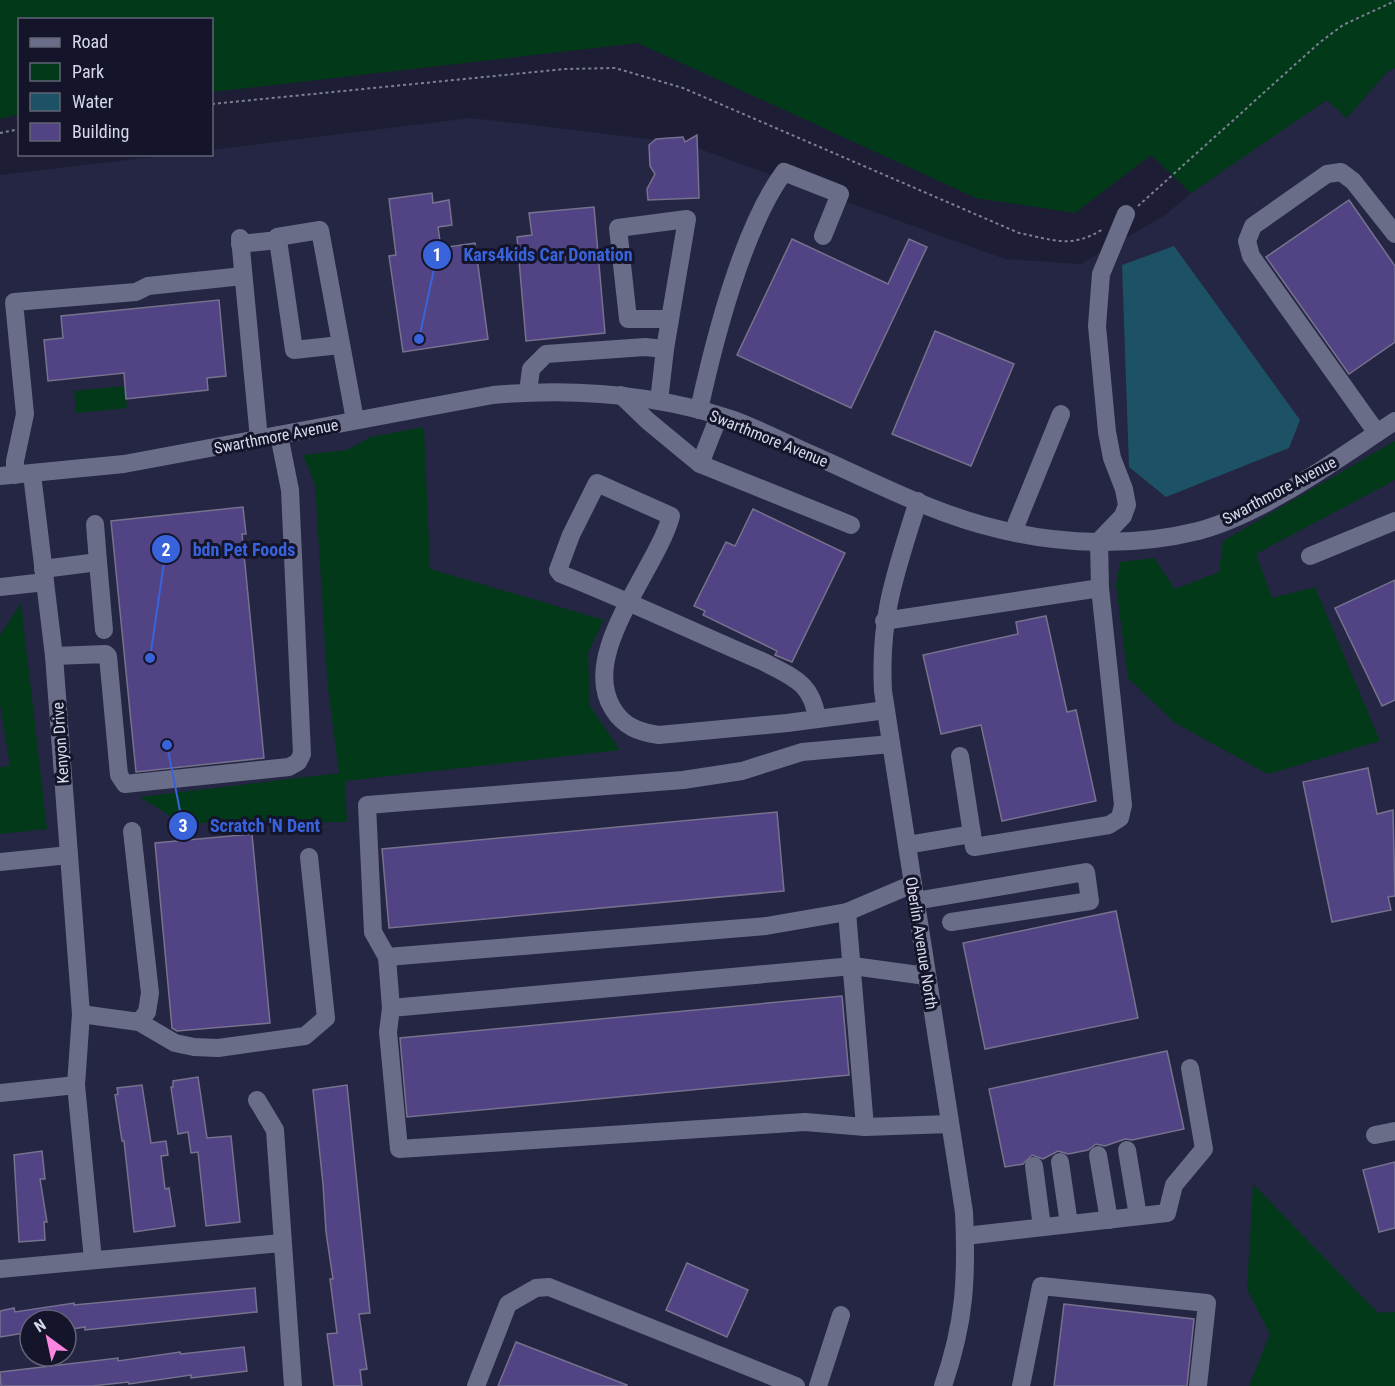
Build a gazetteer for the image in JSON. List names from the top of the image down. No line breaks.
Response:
{"streets":{"street":["Swarthmore Avenue","Kenyon Drive","Oberlin Avenue North"]},"crossings":[["Swarthmore Avenue","Kenyon Drive"],["Swarthmore Avenue","Oberlin Avenue North"]],"places":["Kars4kids Car Donation","bdn Pet Foods","Scratch 'N Dent"],"legend":["Road","Park","Water","Building"],"north":"top left"}
